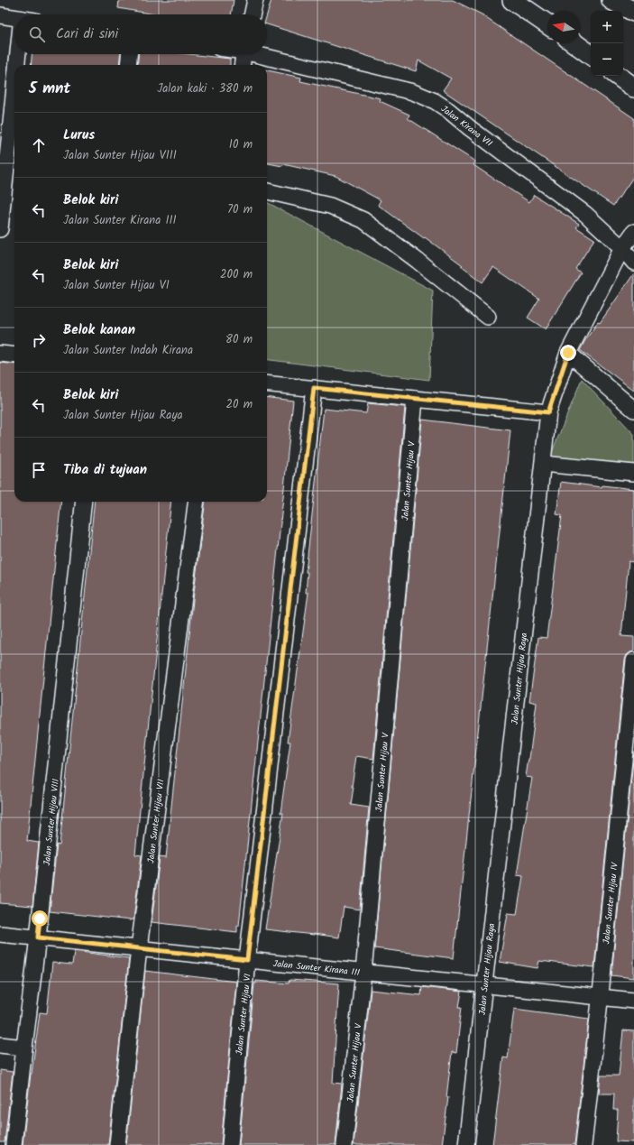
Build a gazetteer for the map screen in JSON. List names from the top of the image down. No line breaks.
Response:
{"streets":{"street":["Jalan Kirana VII","Jalan Sunter Hijau V","Jalan Sunter Hijau Raya","Jalan Sunter Hijau VII","Jalan Sunter Hijau VIII","Jalan Sunter Hijau IV","Jalan Sunter Kirana III","Jalan Sunter Hijau VI"]},"crossings":[["Jalan Kirana VII","Jalan Sunter Hijau Raya"],["Jalan Sunter Hijau V","Jalan Sunter Kirana III"],["Jalan Sunter Hijau Raya","Jalan Sunter Kirana III"],["Jalan Sunter Hijau VII","Jalan Sunter Kirana III"],["Jalan Sunter Hijau VIII","Jalan Sunter Kirana III"],["Jalan Sunter Hijau IV","Jalan Sunter Kirana III"],["Jalan Sunter Kirana III","Jalan Sunter Hijau VI"]],"north":"left","page":{"map_buttons":["+","−"],"search":"Cari di sini","heading":["5 mnt","Jalan kaki · 380 m"],"list":[["Lurus","Jalan Sunter Hijau VIII","10 m"],["Belok kiri","Jalan Sunter Kirana III","70 m"],["Belok kiri","Jalan Sunter Hijau VI","200 m"],["Belok kanan","Jalan Sunter Indah Kirana","80 m"],["Belok kiri","Jalan Sunter Hijau Raya","20 m"],"Tiba di tujuan"]}}
